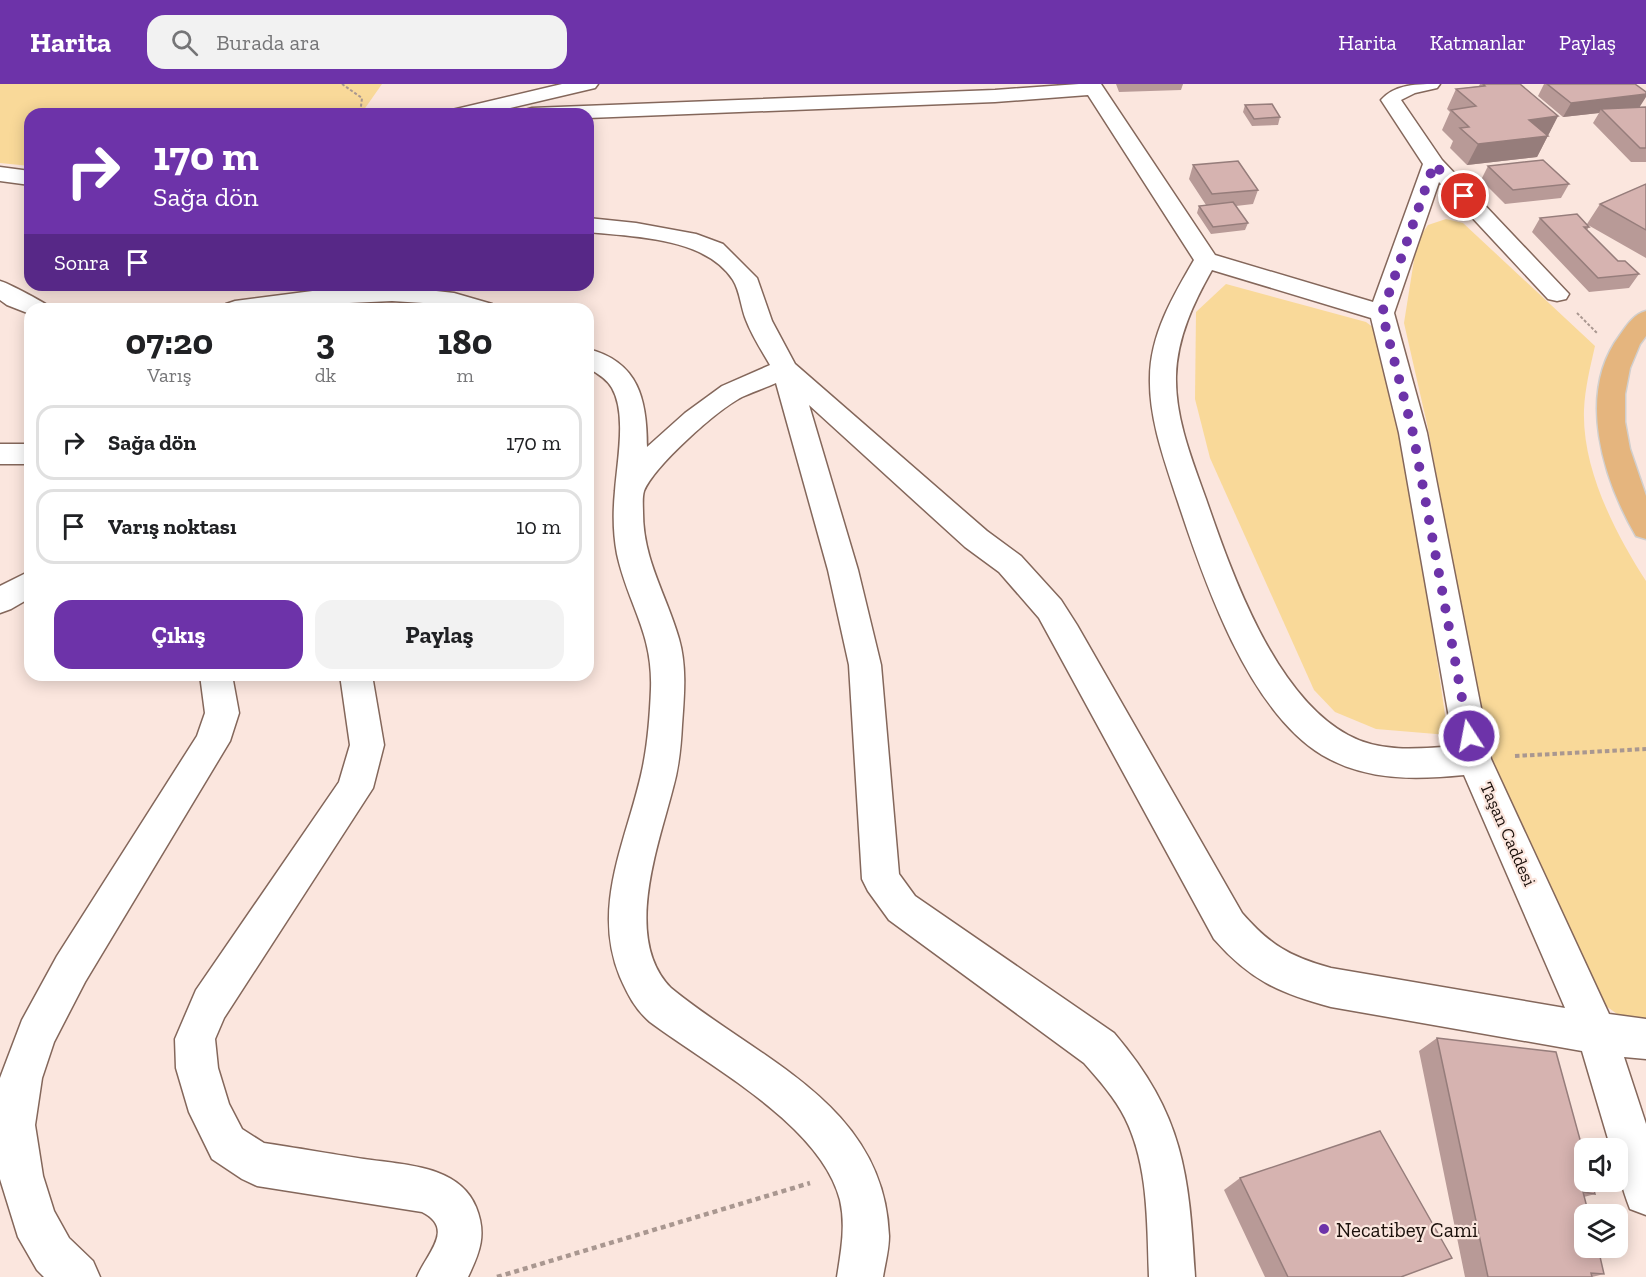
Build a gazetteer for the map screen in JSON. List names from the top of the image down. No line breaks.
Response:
{"streets":{"street":["Taşan Caddesi"]},"places":["Necatibey Cami"],"page":{"header":"Harita","search":"Burada ara","nav":["Harita","Katmanlar","Paylaş"],"turn":["170 m","Sağa dön"],"then":"Sonra","eta":["07:20","Varış","3","dk","180","m"],"list":[{"name":"Sağa dön","value":"170 m"},{"name":"Varış noktası","value":"10 m"}],"buttons":["Çıkış","Paylaş"]}}
